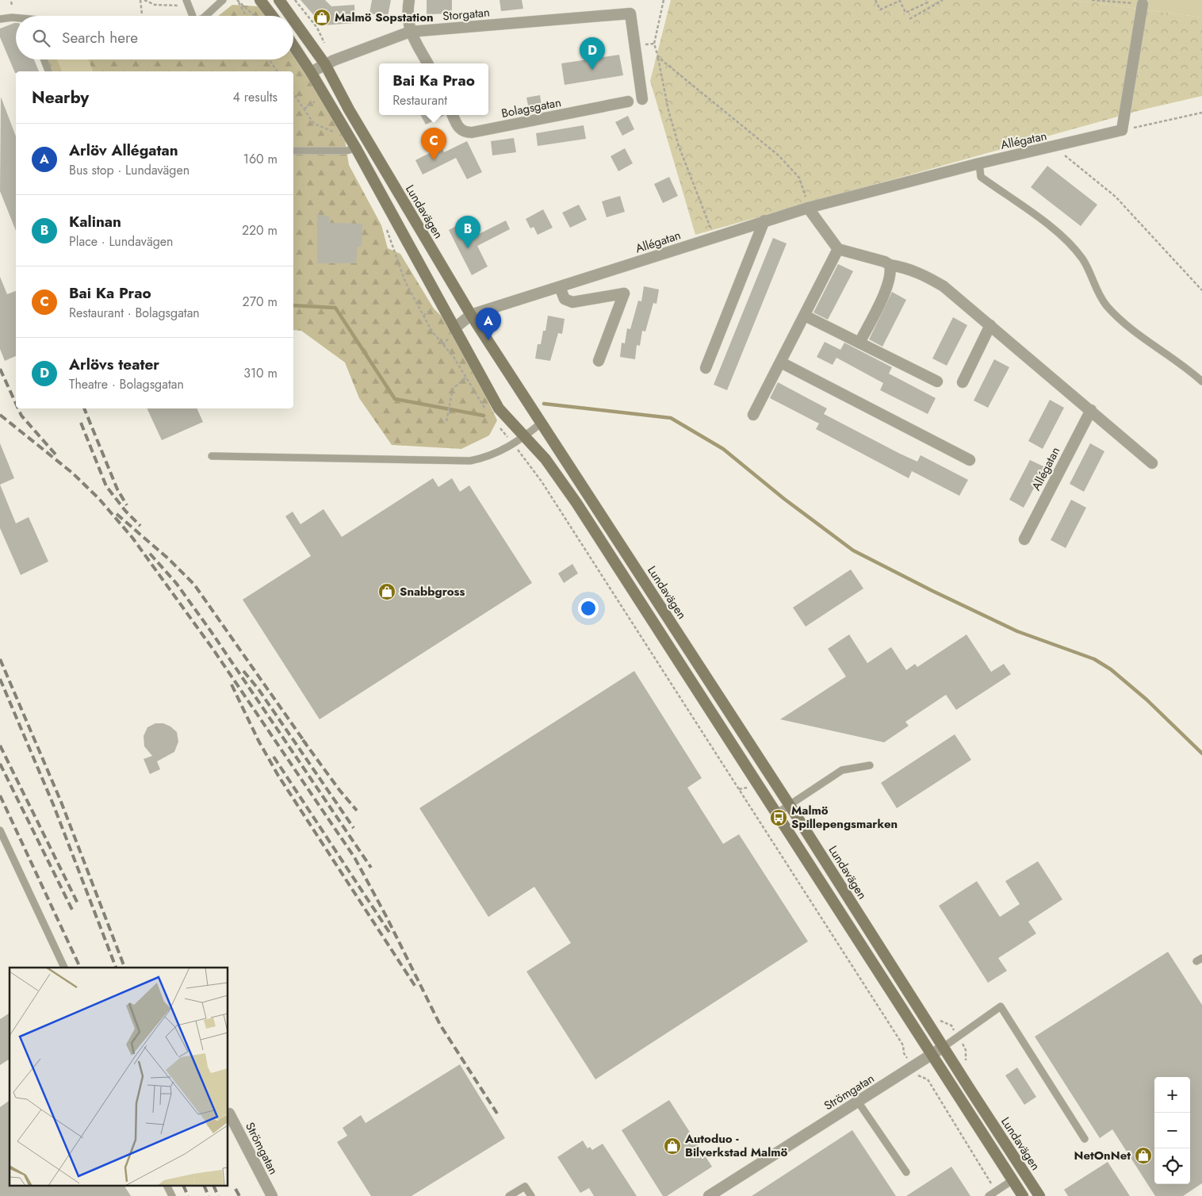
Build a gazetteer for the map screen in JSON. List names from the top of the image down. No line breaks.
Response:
{"streets":{"main road":["Lundavägen"],"street":["Storgatan","Bolagsgatan","Allégatan","Strömgatan"]},"crossings":[["Storgatan","Lundavägen"],["Allégatan","Lundavägen"],["Lundavägen","Strömgatan"]],"places":{"shop":["Malmö Sopstation","Snabbgross","Autoduo - Bilverkstad Malmö","NetOnNet"],"bus stop":["Malmö Spillepengsmarken"]},"page":{"search":"Search here","pins":["D","C","B","A"],"popup":["Bai Ka Prao","Restaurant"],"heading":["Nearby","4 results"],"list":[{"mark":"A","name":"Arlöv Allégatan","note":"Bus stop · Lundavägen","value":"160 m"},{"mark":"B","name":"Kalinan","note":"Place · Lundavägen","value":"220 m"},{"mark":"C","name":"Bai Ka Prao","note":"Restaurant · Bolagsgatan","value":"270 m"},{"mark":"D","name":"Arlövs teater","note":"Theatre · Bolagsgatan","value":"310 m"}],"map_buttons":["+","−"]}}
